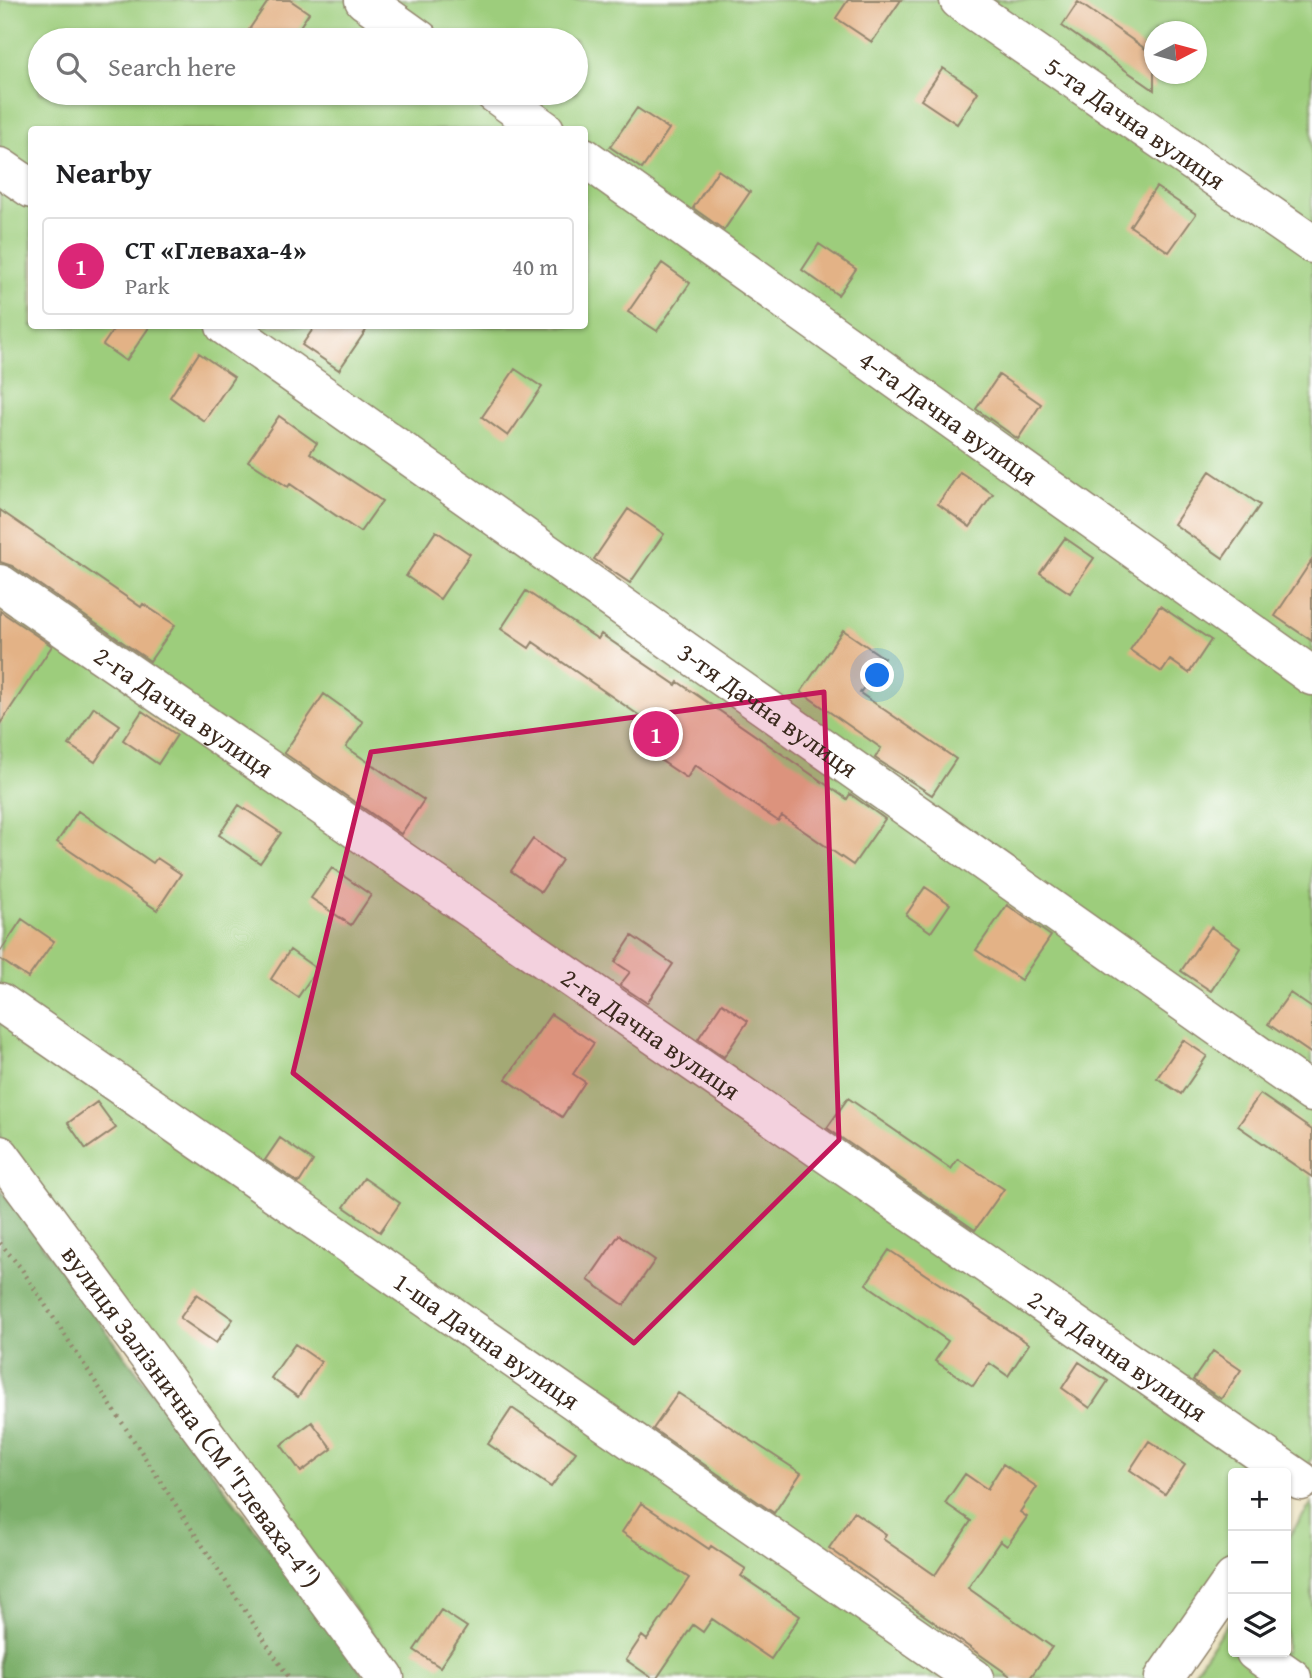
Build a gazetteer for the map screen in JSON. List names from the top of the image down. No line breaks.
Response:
{"streets":{"street":["5-та Дачна вулиця","4-та Дачна вулиця","3-тя Дачна вулиця","2-га Дачна вулиця","1-ша Дачна вулиця","вулиця Залізнична (СМ \"Глеваха-4\")"]},"north":"right","page":{"search":"Search here","heading":"Nearby","list":[{"mark":"1","name":"СТ «Глеваха-4»","note":"Park","value":"40 m"}],"pins":"1","map_buttons":["+","−"]}}
